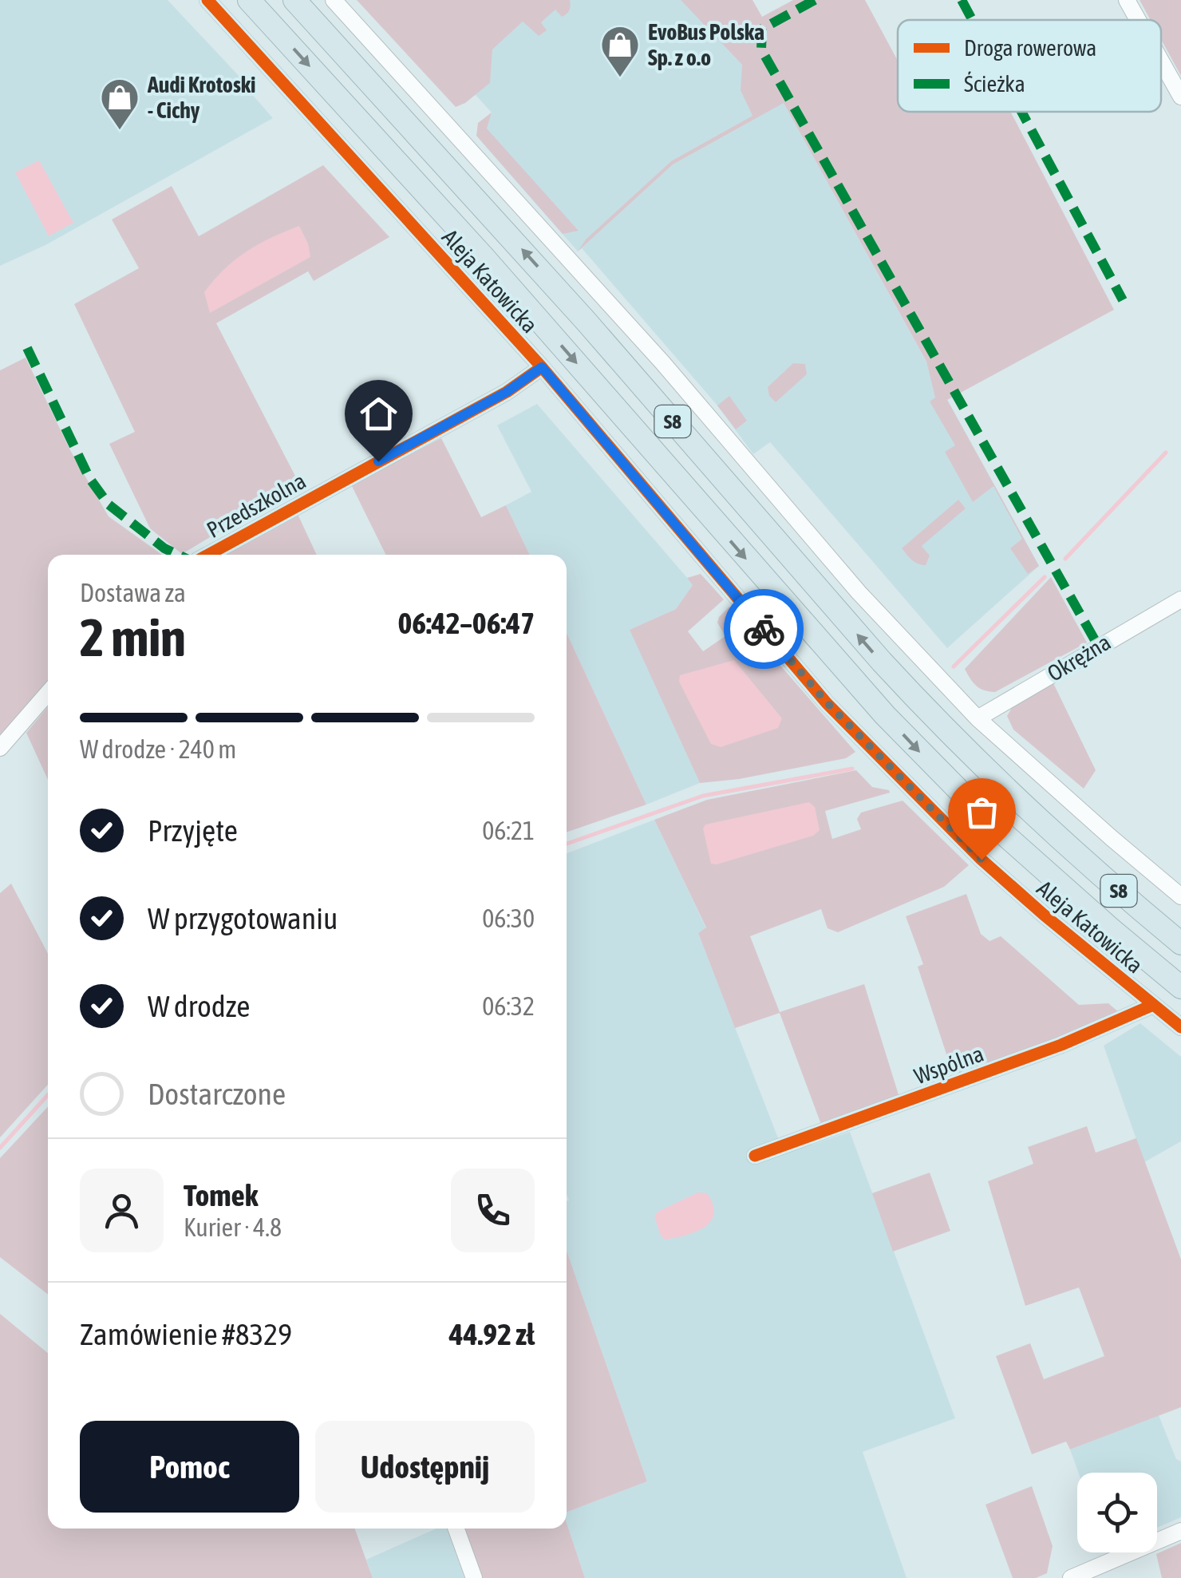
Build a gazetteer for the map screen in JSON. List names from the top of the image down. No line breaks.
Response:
{"streets":{"highway":["S8"],"street":["Aleja Katowicka","Przedszkolna","Okrężna","Wspólna"]},"crossings":[["Aleja Katowicka","Przedszkolna"],["Aleja Katowicka","Wspólna"]],"places":{"shop":["EvoBus Polska Sp. z o.o","Audi Krotoski - Cichy"]},"legend":["Droga rowerowa","Ścieżka"],"page":{"heading":["2 min","Dostawa za","06:42–06:47"],"panel":["Tomek","Kurier · 4.8","Zamówienie #8329","44.92 zł"],"bar":"W drodze · 240 m","list":[["Przyjęte","06:21"],["W przygotowaniu","06:30"],["W drodze","06:32"],"Dostarczone"],"buttons":["Pomoc","Udostępnij"]}}
